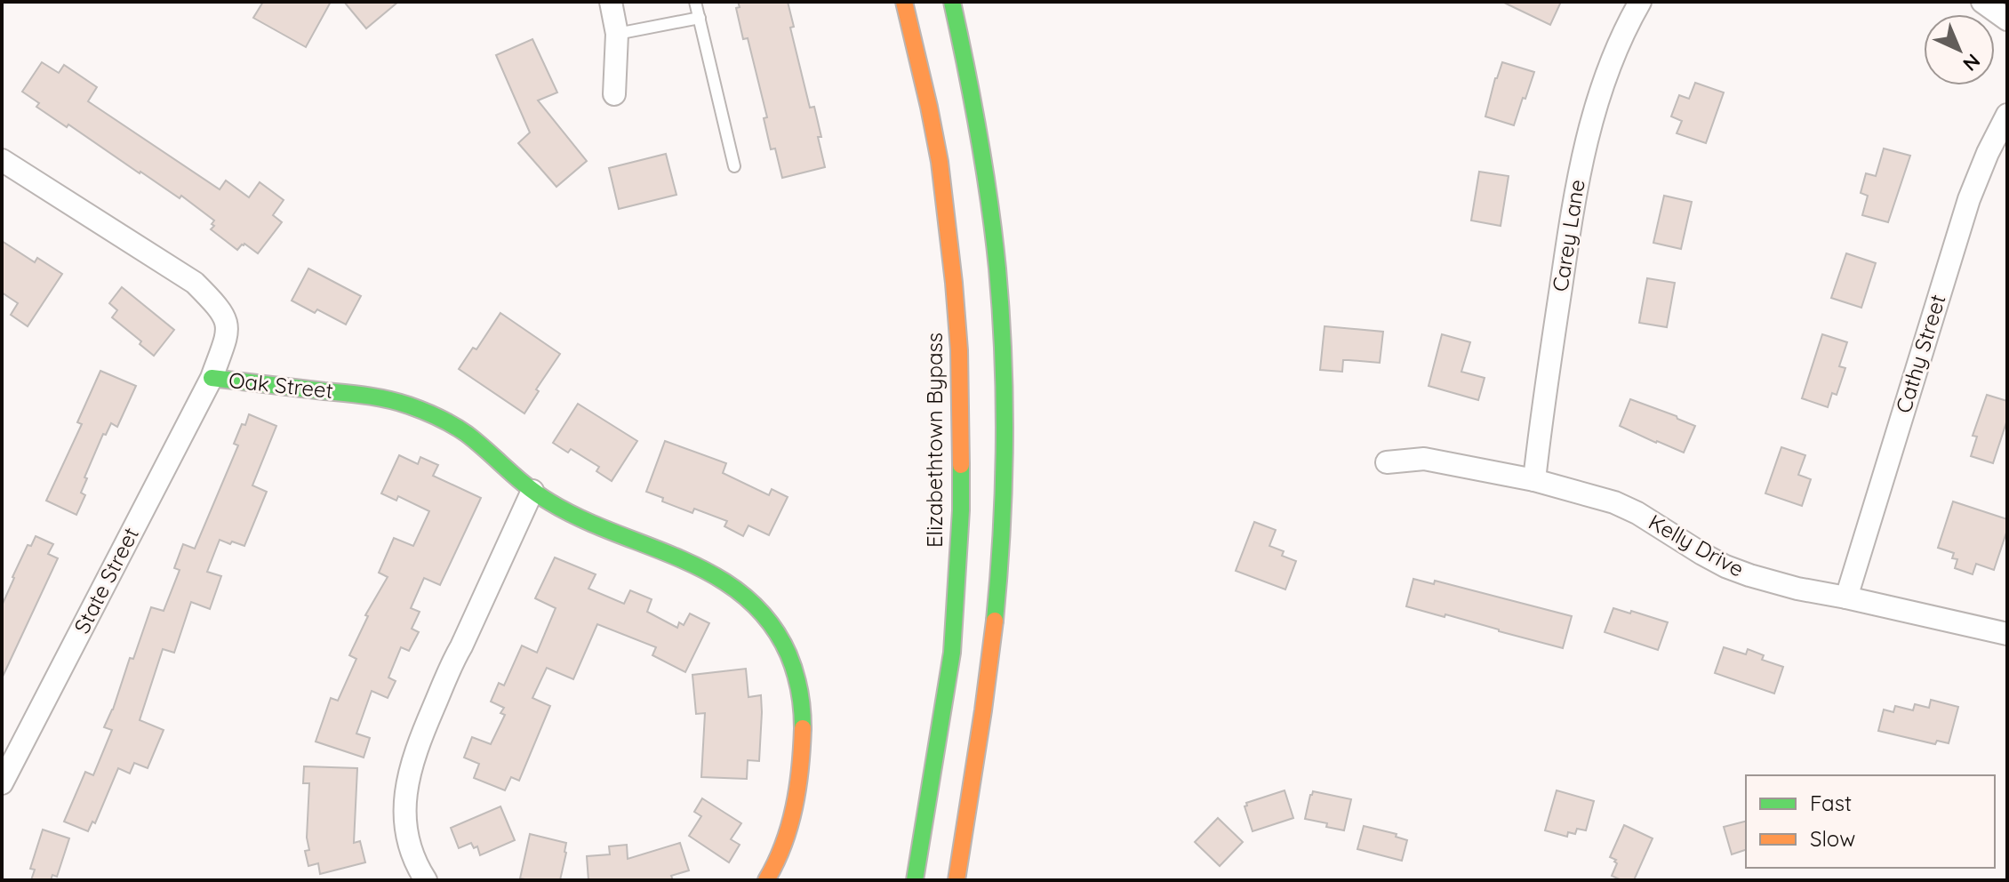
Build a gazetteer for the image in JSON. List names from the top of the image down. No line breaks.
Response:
{"streets":{"main road":["Oak Street","Elizabethtown Bypass"],"street":["Carey Lane","Cathy Street","Kelly Drive","State Street"]},"crossings":[["Carey Lane","Kelly Drive"],["Cathy Street","Kelly Drive"],["Oak Street","State Street"]],"legend":["Fast","Slow"],"north":"bottom right"}
